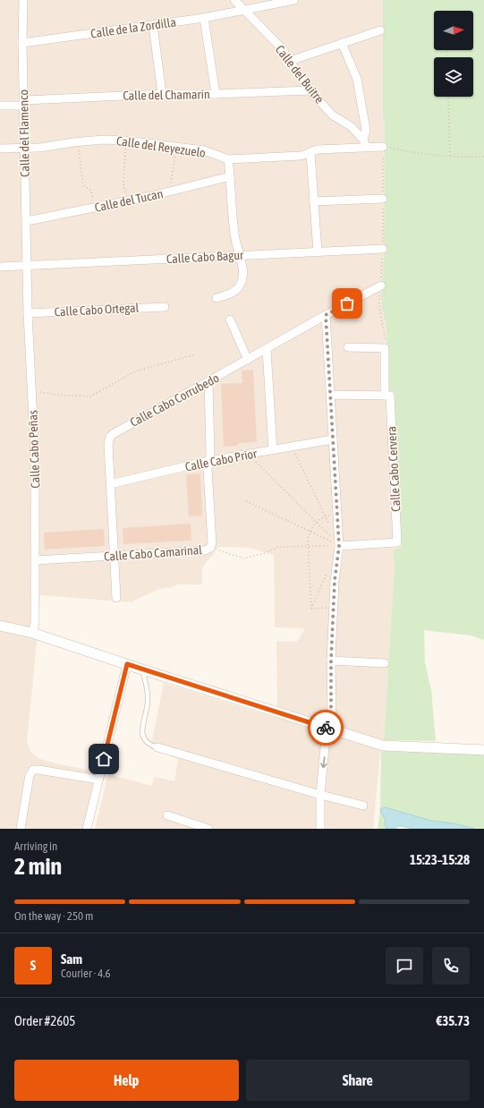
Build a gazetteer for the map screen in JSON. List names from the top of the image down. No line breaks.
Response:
{"streets":{"street":["Calle de la Zordilla","Calle del Buitre","Calle del Chamarin","Calle del Flamenco","Calle del Reyezuelo","Calle del Tucan","Calle Cabo Bagur","Calle Cabo Ortegal","Calle Cabo Corrubedo","Calle Cabo Peñas","Calle Cabo Prior","Calle Cabo Cervera","Calle Cabo Camarinal"]},"crossings":[["Calle de la Zordilla","Calle del Buitre"],["Calle de la Zordilla","Calle del Flamenco"],["Calle del Buitre","Calle del Chamarin"],["Calle del Buitre","Calle del Reyezuelo"],["Calle del Chamarin","Calle del Flamenco"],["Calle del Flamenco","Calle del Reyezuelo"],["Calle del Flamenco","Calle del Tucan"],["Calle del Flamenco","Calle Cabo Bagur"],["Calle del Flamenco","Calle Cabo Peñas"],["Calle Cabo Bagur","Calle Cabo Peñas"],["Calle Cabo Ortegal","Calle Cabo Peñas"],["Calle Cabo Corrubedo","Calle Cabo Prior"],["Calle Cabo Corrubedo","Calle Cabo Camarinal"],["Calle Cabo Peñas","Calle Cabo Camarinal"],["Calle Cabo Prior","Calle Cabo Camarinal"]],"north":"right","page":{"heading":["2 min","Arriving in","15:23–15:28"],"panel":["Sam","Courier · 4.6","Order #2605","€35.73"],"bar":"On the way · 250 m","round":"S","buttons":["Help","Share"]}}
